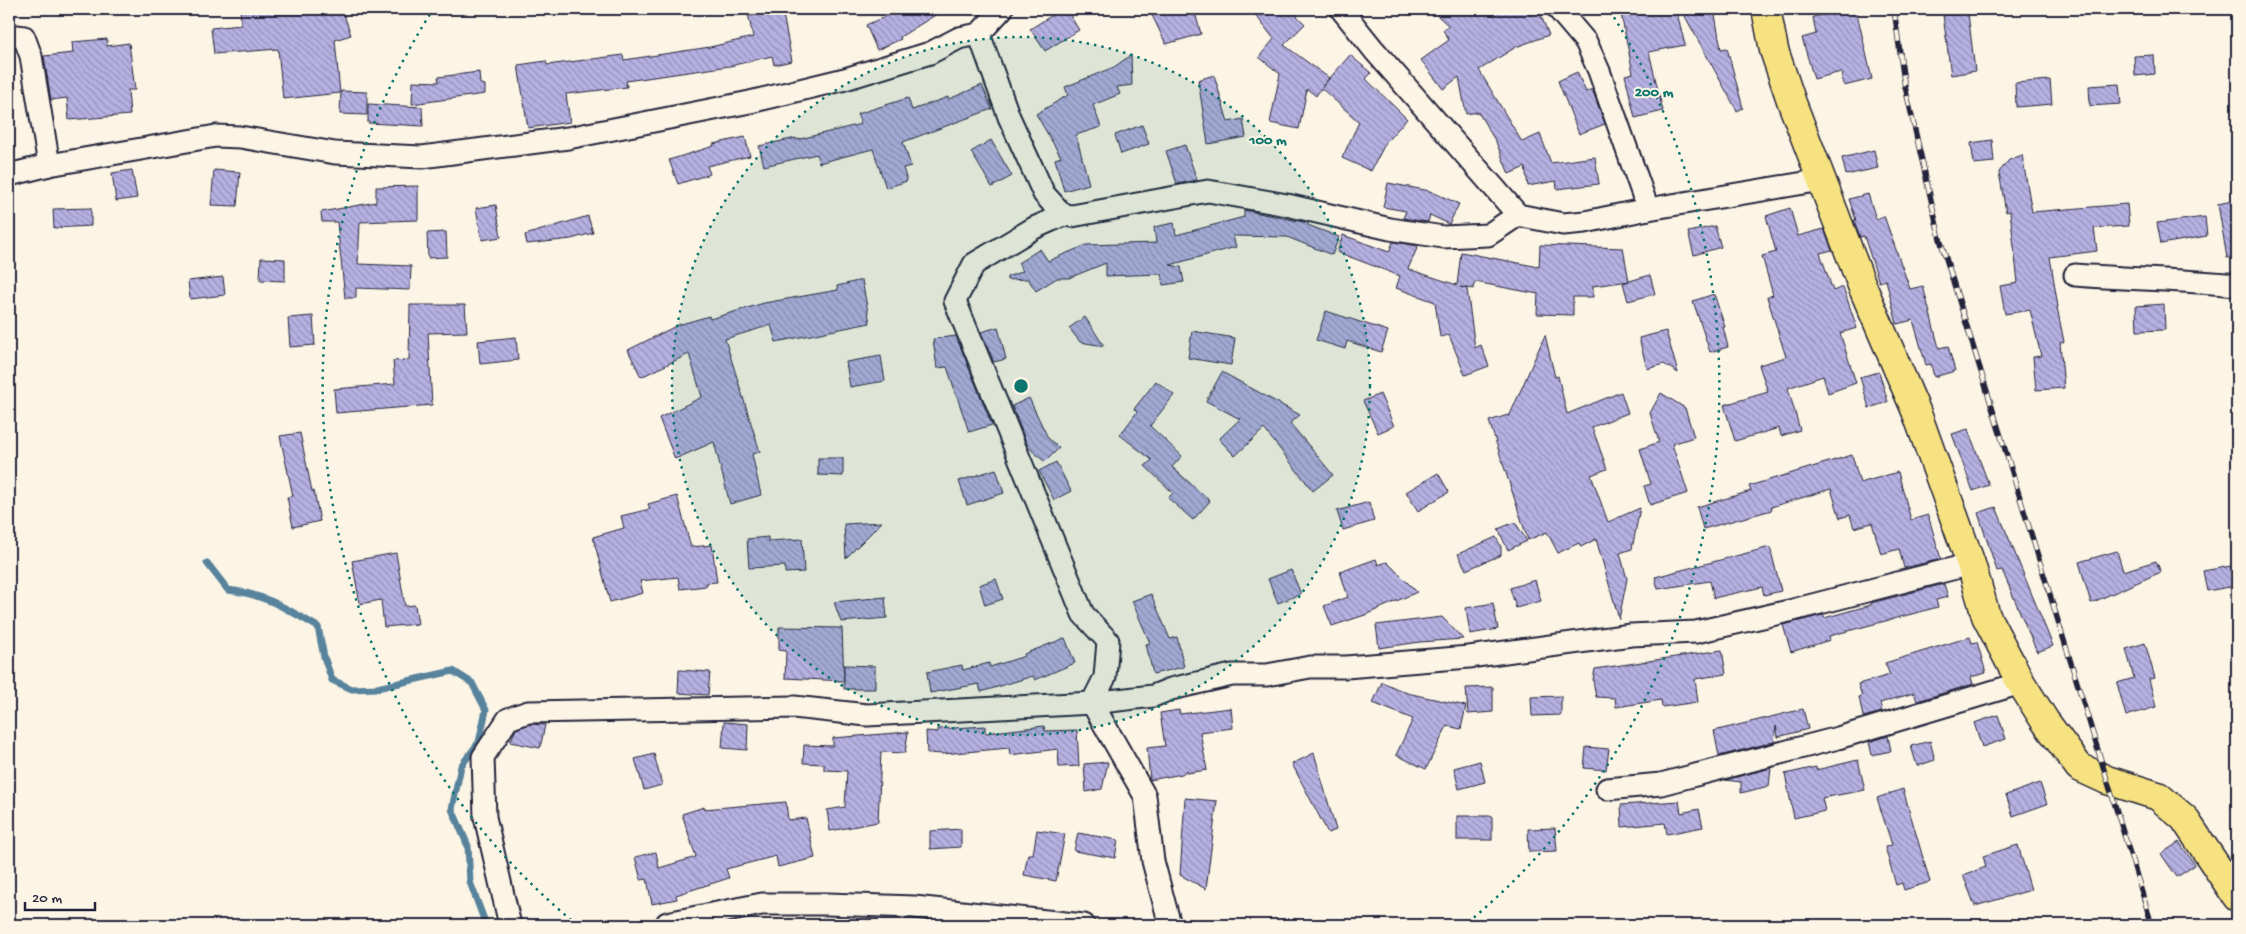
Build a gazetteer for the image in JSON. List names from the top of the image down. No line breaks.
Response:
{"scale_bar":"20 m","rings":["200 m","100 m"]}
